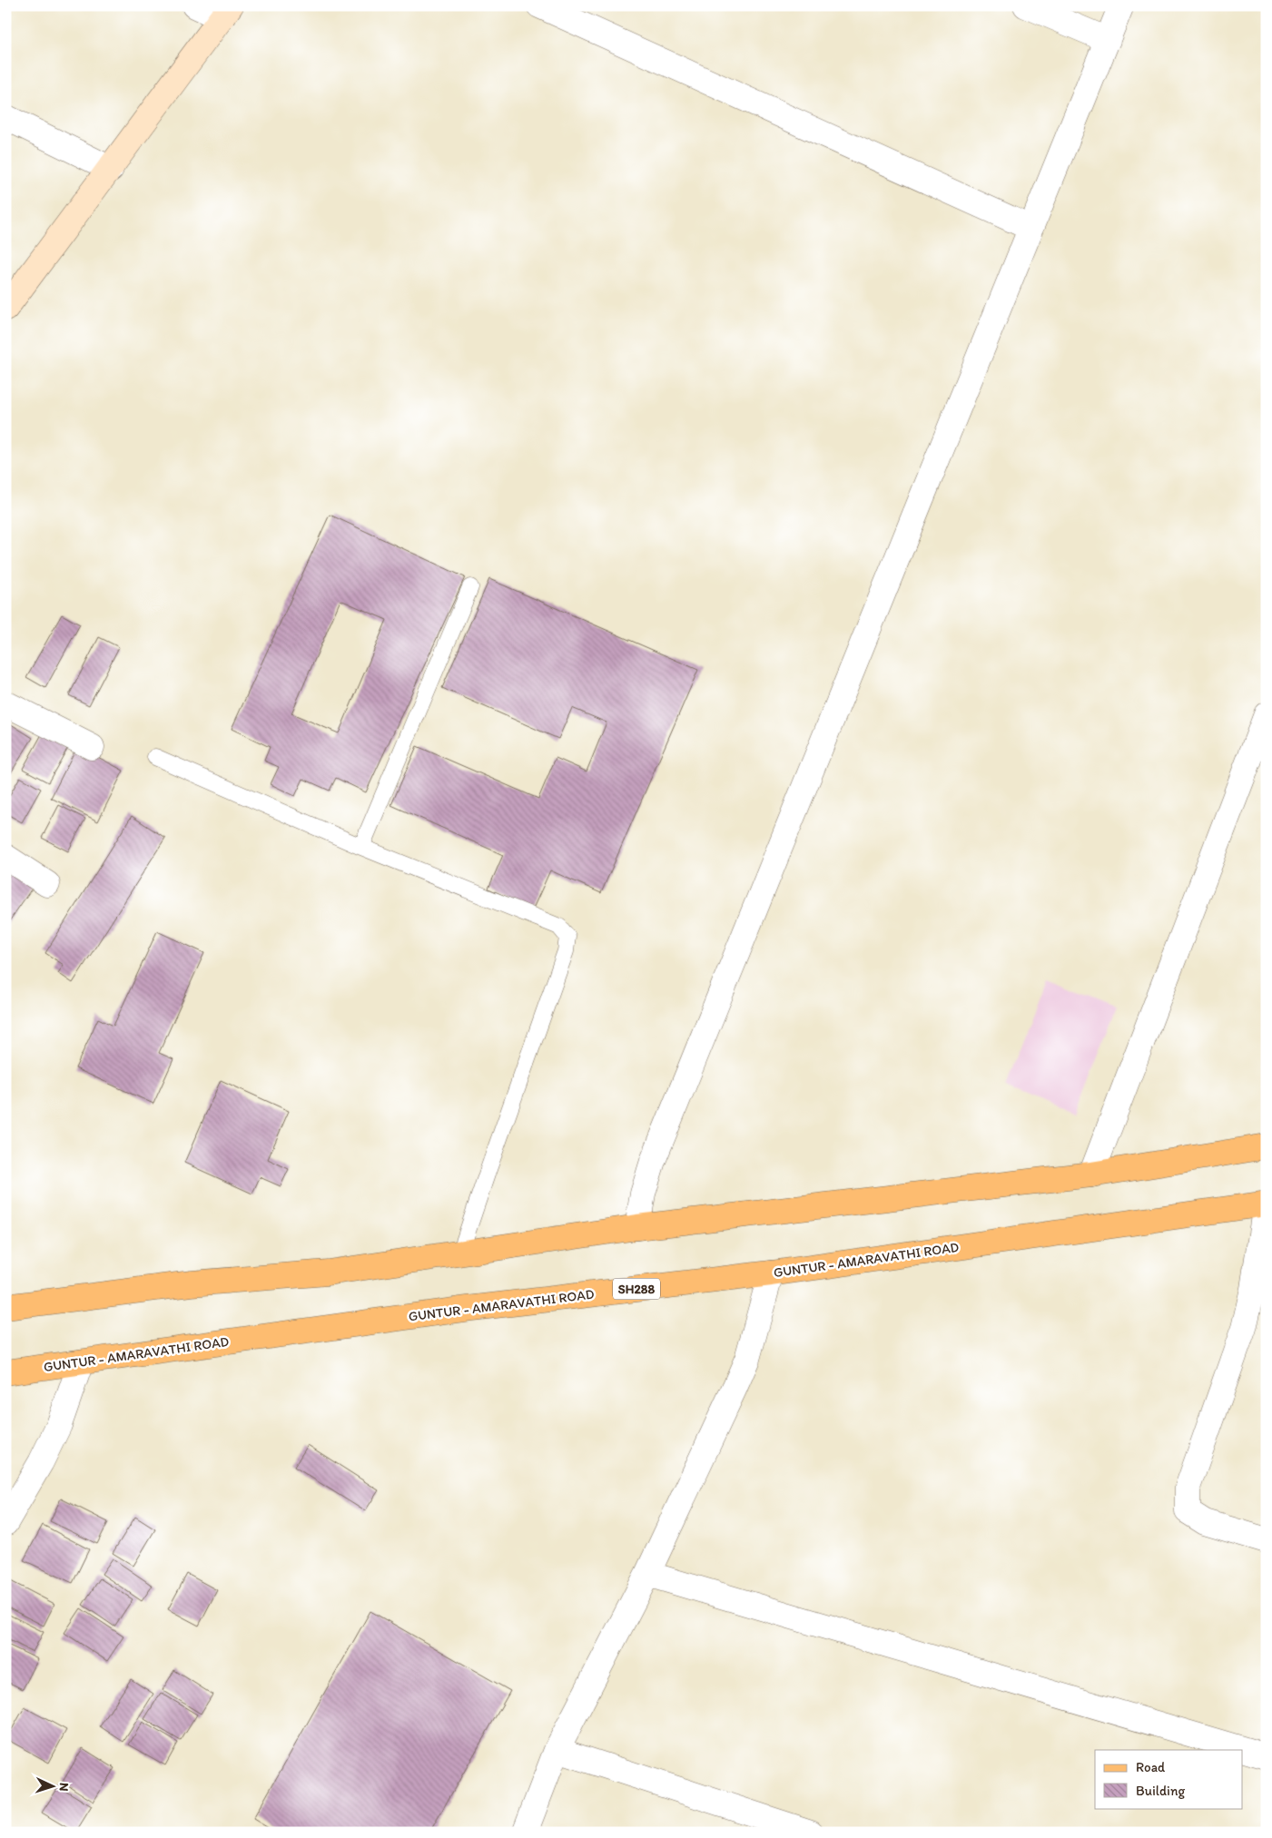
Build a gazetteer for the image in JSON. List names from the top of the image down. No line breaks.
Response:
{"streets":{"main road":["GUNTUR - AMARAVATHI ROAD","SH288"]},"legend":["Road","Building"],"north":"right"}
